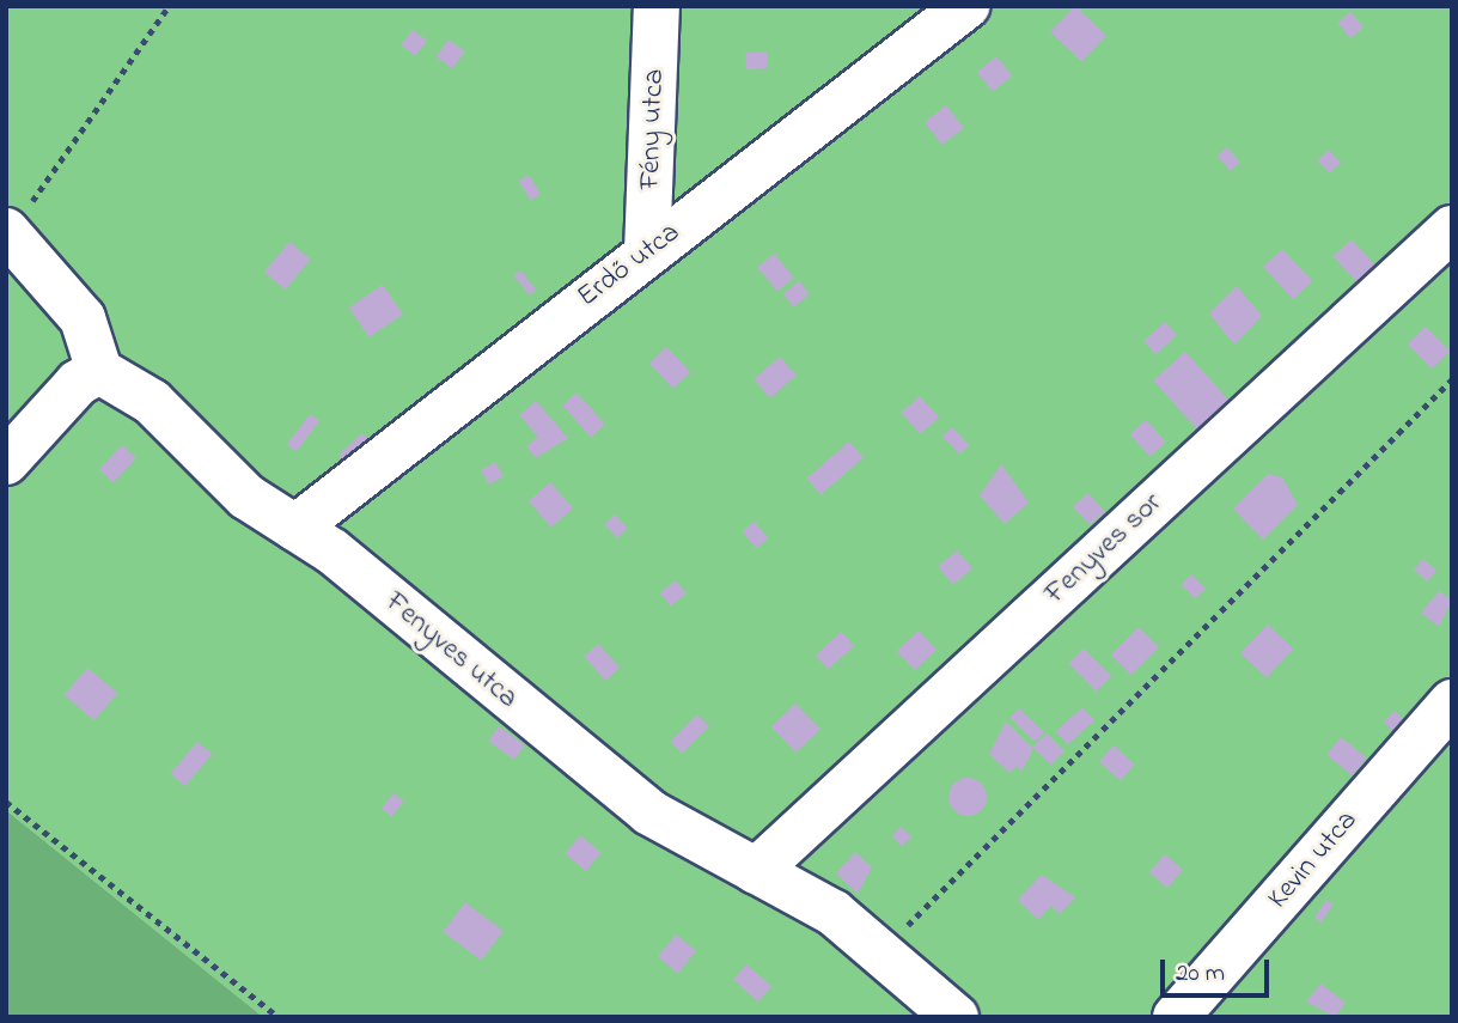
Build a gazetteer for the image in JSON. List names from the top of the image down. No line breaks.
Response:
{"streets":{"street":["Fény utca","Erdő utca","Fenyves sor","Fenyves utca","Kevin utca"]},"crossings":[["Fény utca","Erdő utca"],["Erdő utca","Fenyves utca"],["Fenyves sor","Fenyves utca"]],"scale_bar":"20 m"}
